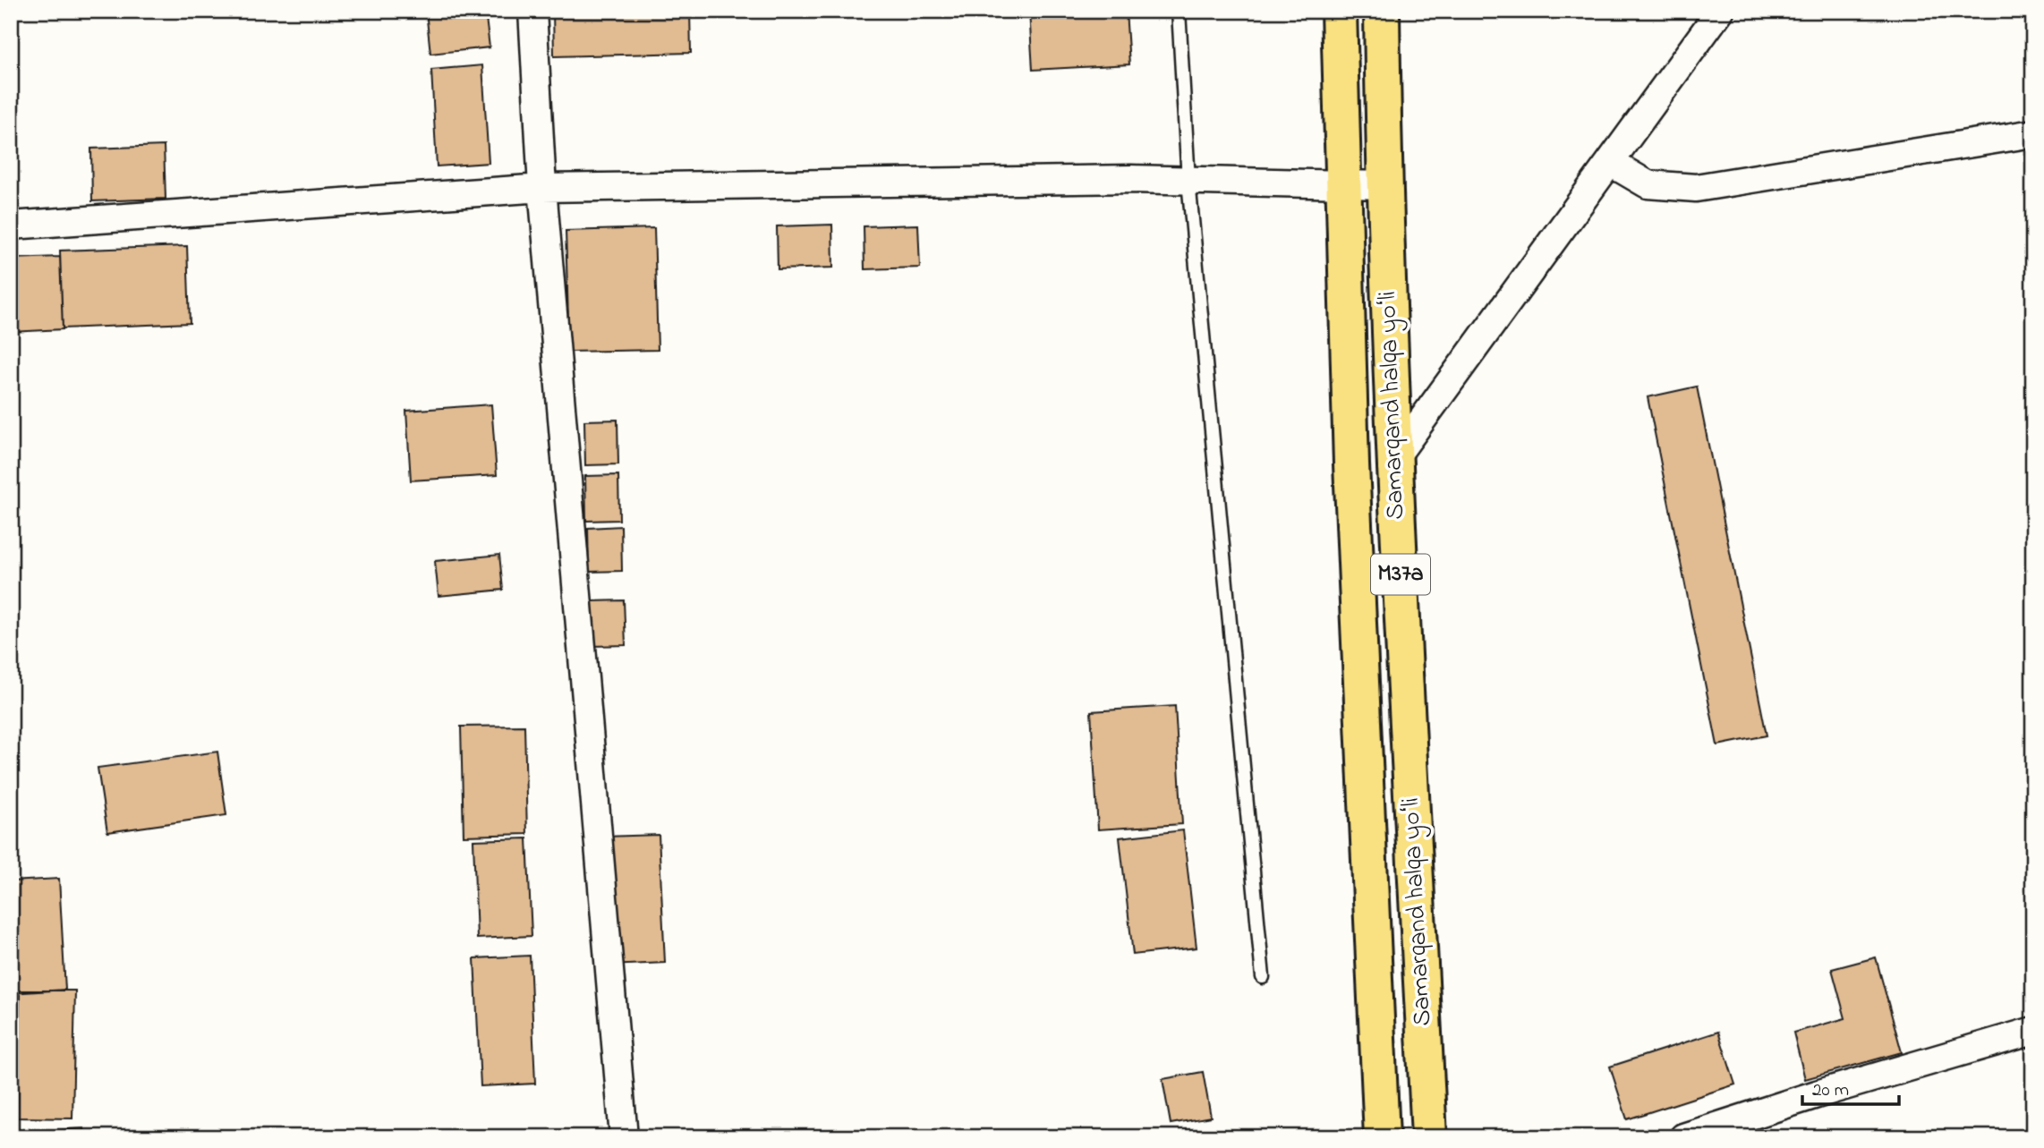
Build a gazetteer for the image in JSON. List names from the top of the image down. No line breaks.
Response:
{"streets":{"highway":["Samarqand halqa yoʻli","M37a"]},"scale_bar":"20 m"}
